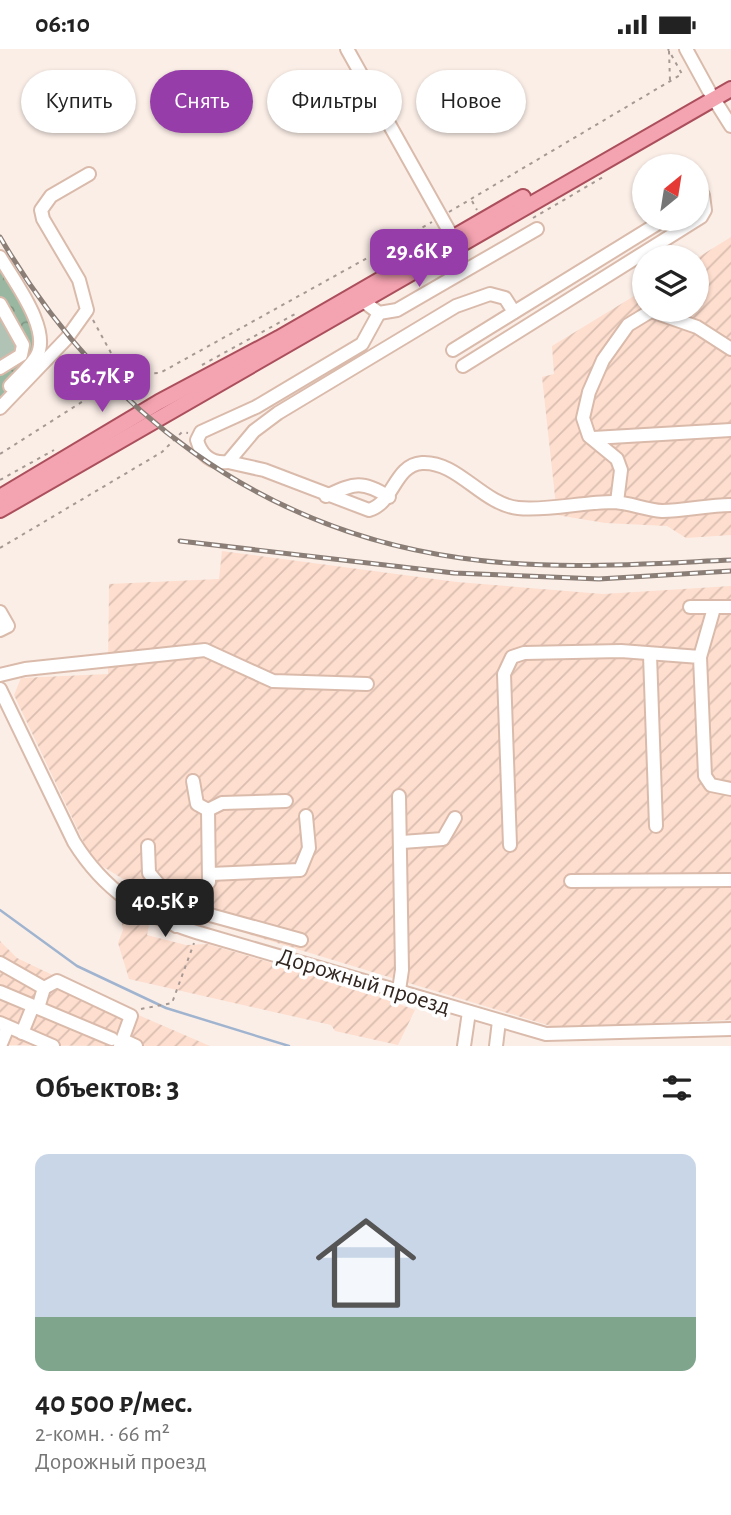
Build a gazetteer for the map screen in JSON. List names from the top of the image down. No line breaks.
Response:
{"streets":{"street":["Дорожный проезд"]},"north":"top right","page":{"status":"06:10","chip":["Купить","Снять","Фильтры","Новое"],"price":["29.6K ₽","56.7K ₽","40.5K ₽"],"heading":"Объектов: 3","list":[{"name":"40 500 ₽/мес.","note":"2-комн. · 66 m² · Дорожный проезд"}]}}
